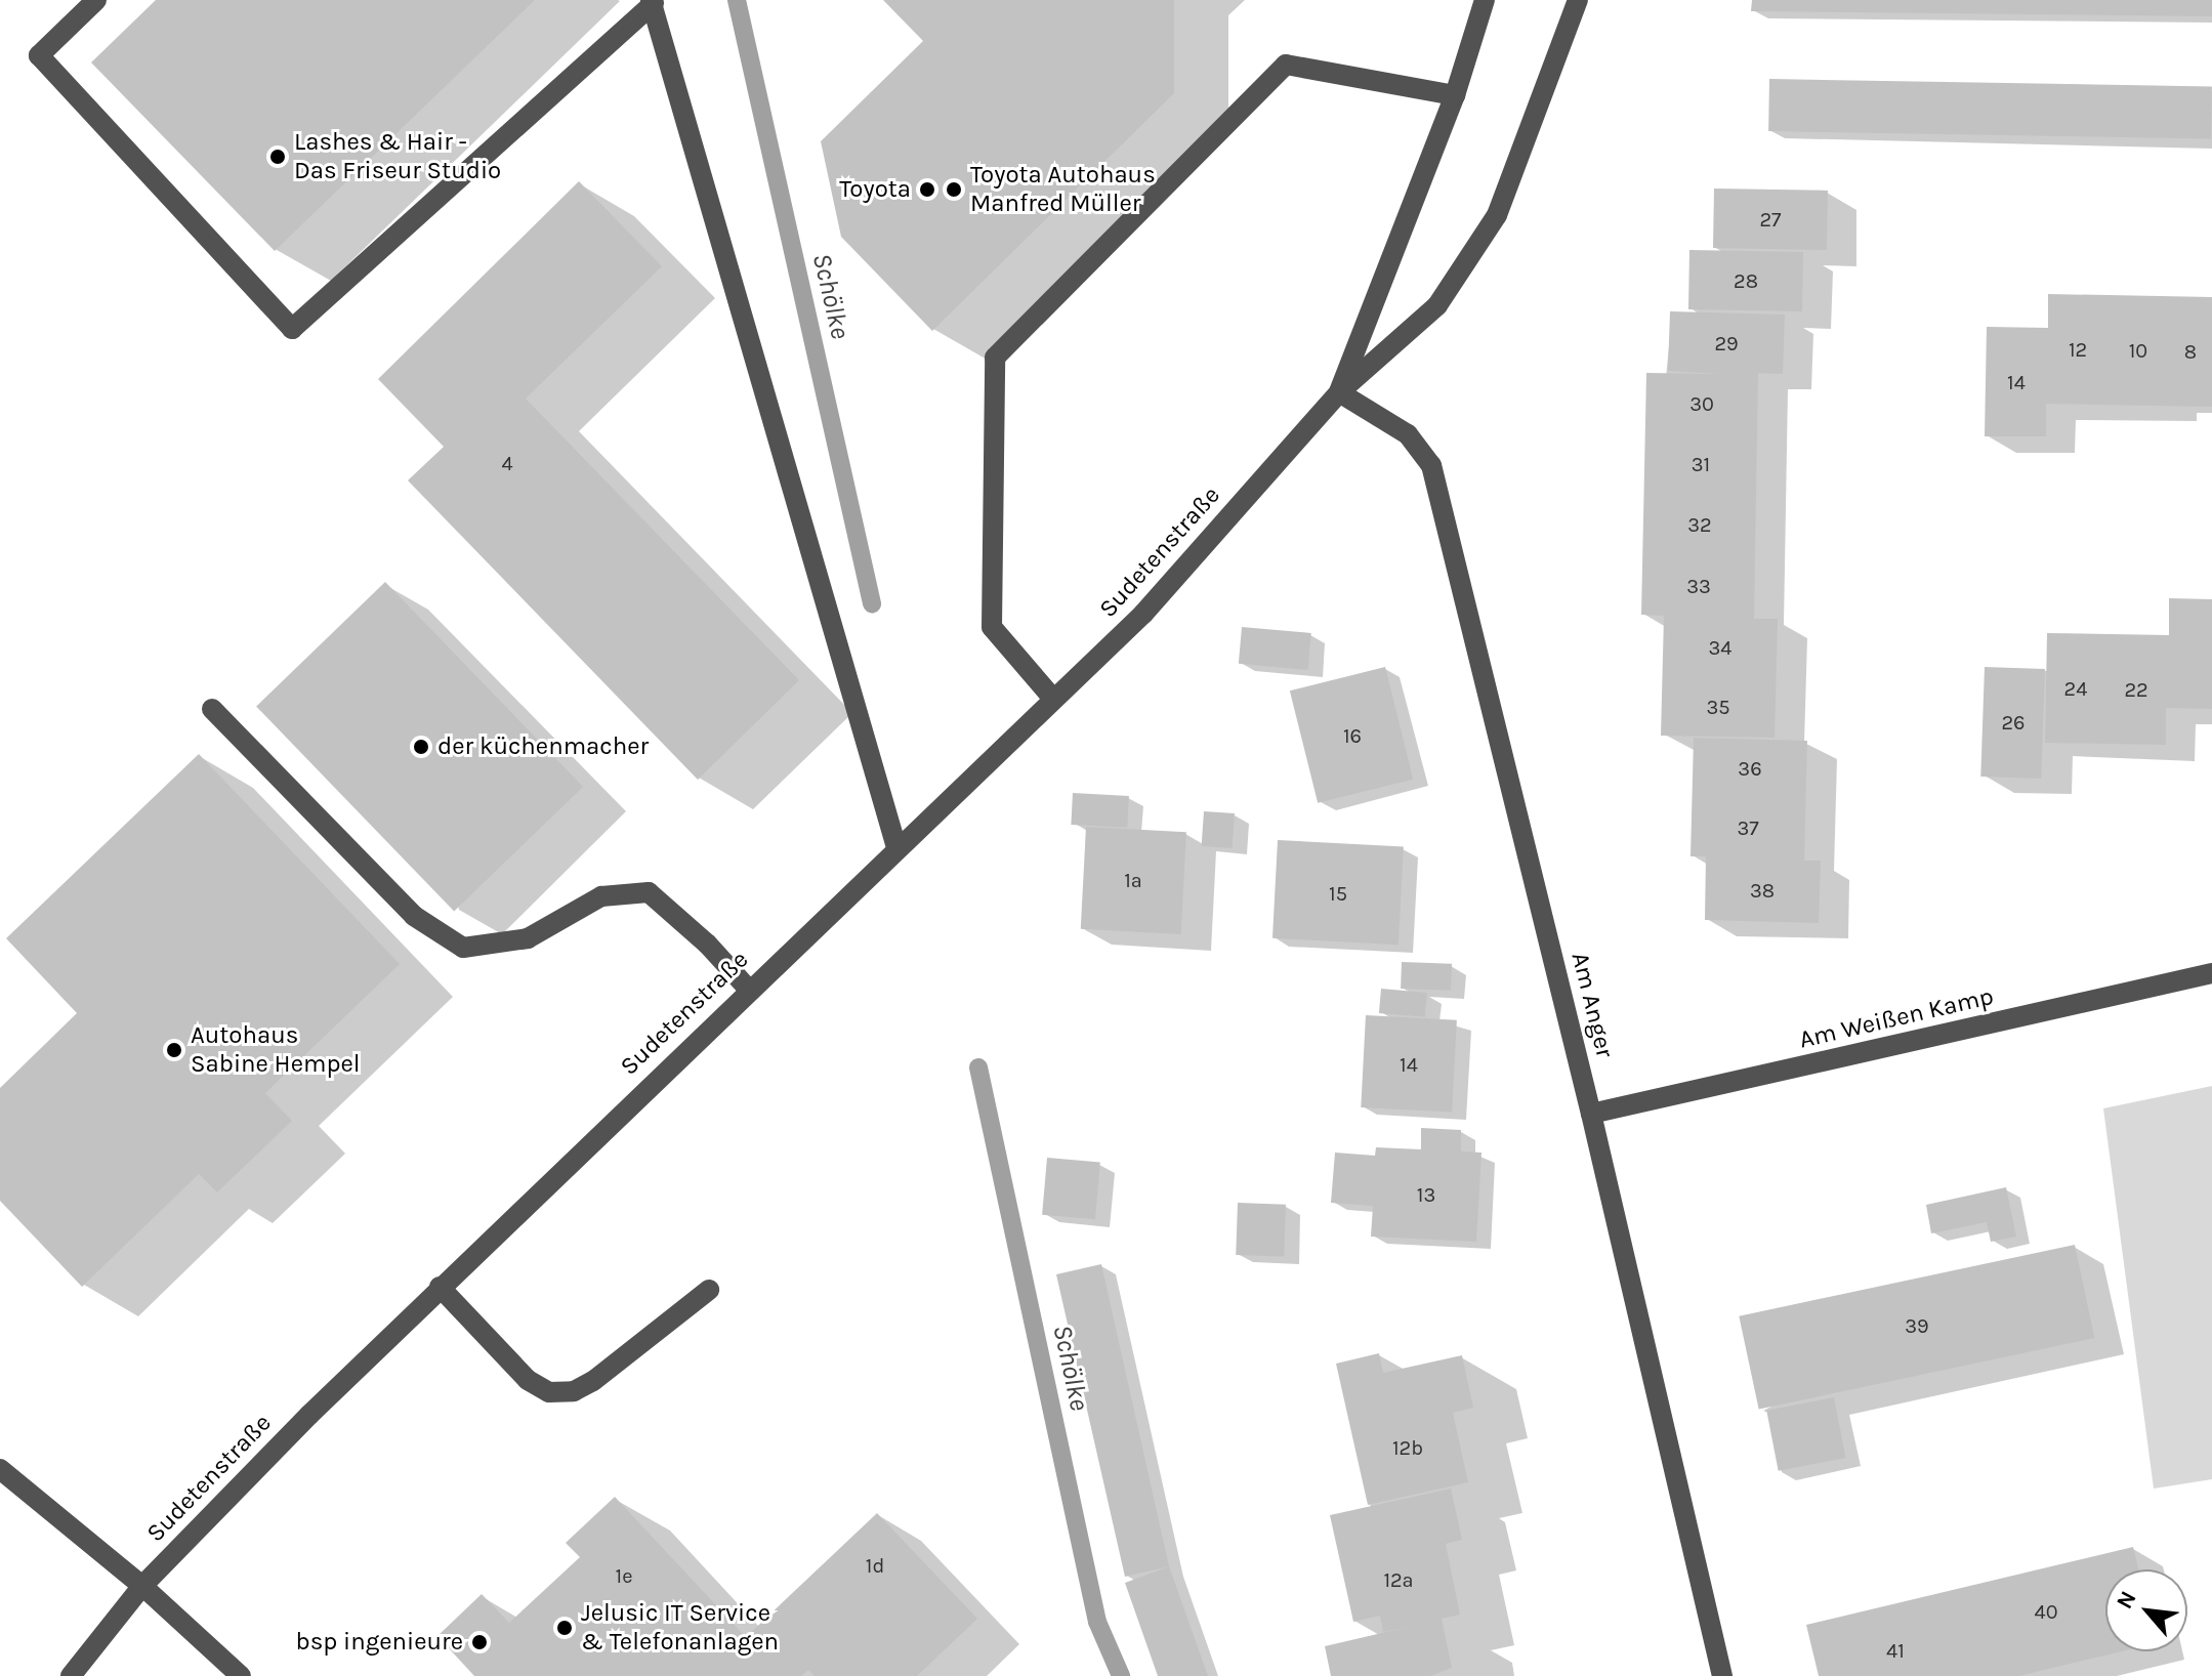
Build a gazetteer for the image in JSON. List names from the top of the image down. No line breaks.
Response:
{"streets":{"street":["Sudetenstraße","Am Anger","Am Weißen Kamp"]},"crossings":[["Sudetenstraße","Am Anger"],["Am Anger","Am Weißen Kamp"]],"water":["Schölke"],"places":["Lashes & Hair - Das Friseur Studio","Toyota","Toyota Autohaus Manfred Müller","der küchenmacher","Autohaus Sabine Hempel","Jelusic IT Service & Telefonanlagen","bsp ingenieure"],"house_numbers":["27","28","29","12","10","8","14","30","4","31","32","33","34","24","22","35","26","16","36","37","1a","38","15","14","13","39","12b","1d","1e","12a","40","41"],"north":"top left"}
